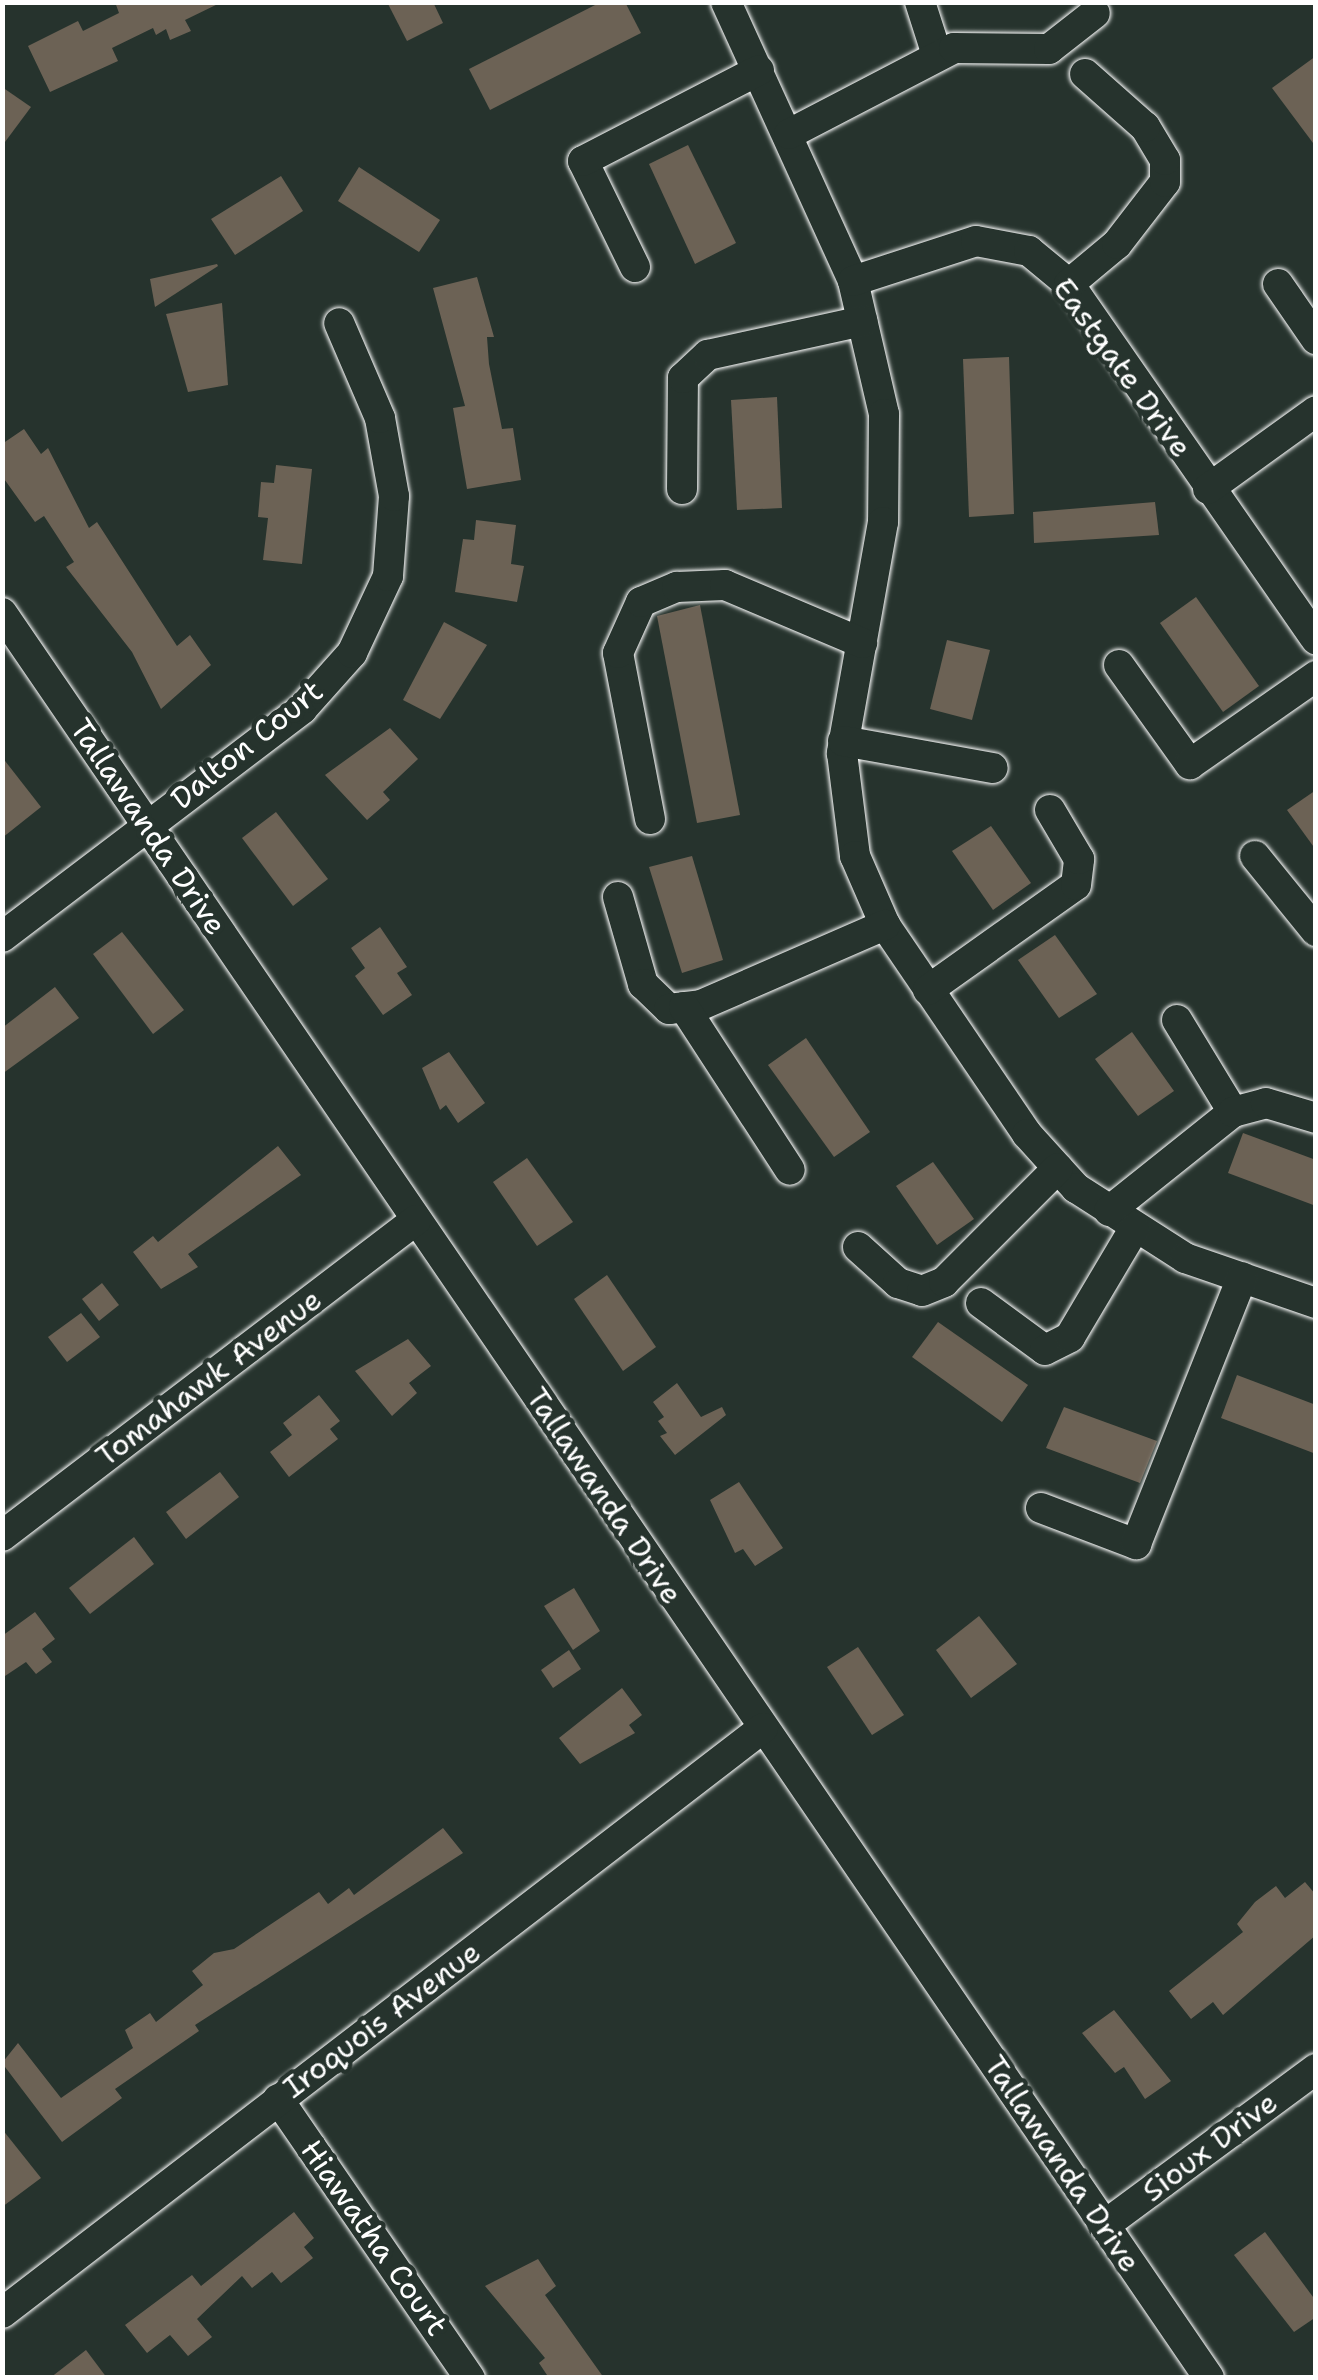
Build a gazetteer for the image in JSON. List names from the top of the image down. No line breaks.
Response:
{"streets":{"street":["Eastgate Drive","Dalton Court","Tallawanda Drive","Tomahawk Avenue","Iroquois Avenue","Sioux Drive","Hiawatha Court"]},"crossings":[["Dalton Court","Tallawanda Drive"],["Tallawanda Drive","Tomahawk Avenue"],["Tallawanda Drive","Iroquois Avenue"],["Tallawanda Drive","Sioux Drive"],["Iroquois Avenue","Hiawatha Court"]]}
